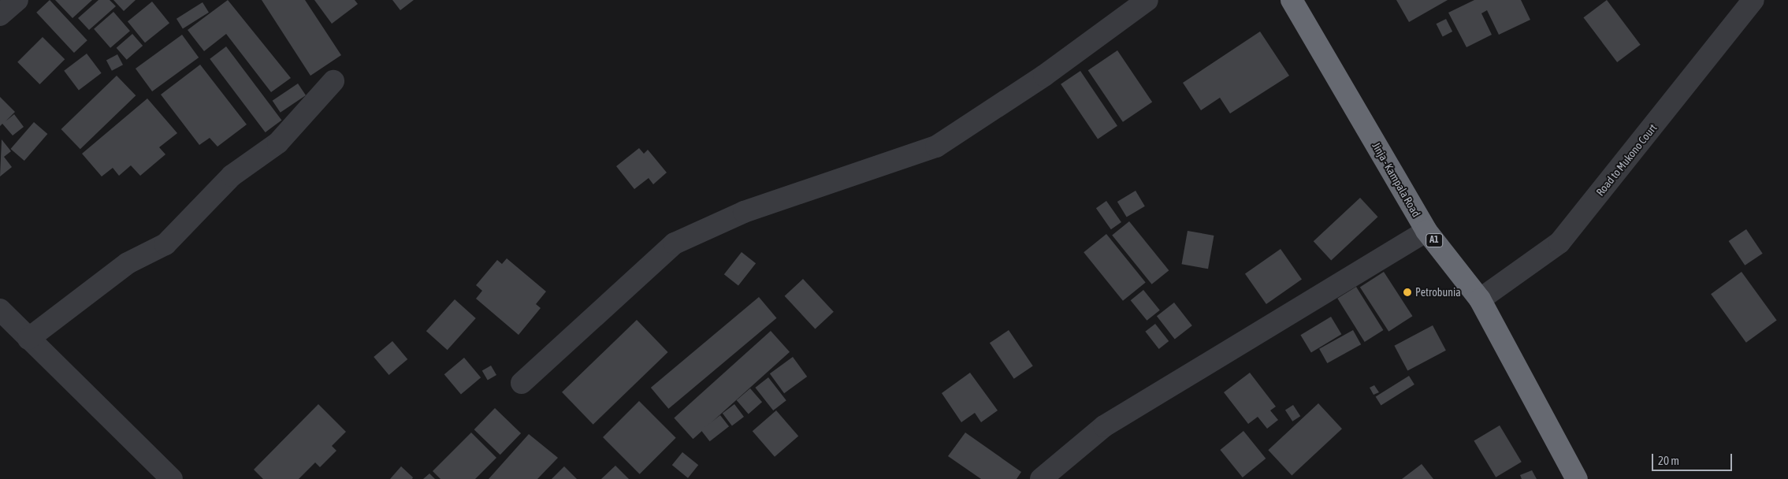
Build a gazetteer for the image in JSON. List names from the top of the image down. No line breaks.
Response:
{"streets":{"highway":["Jinja - Kampala Road","A1"],"street":["Road to Mukono Court"]},"crossings":[["Road to Mukono Court","Jinja - Kampala Road"]],"places":["Petrobunia"],"scale_bar":"20 m"}
